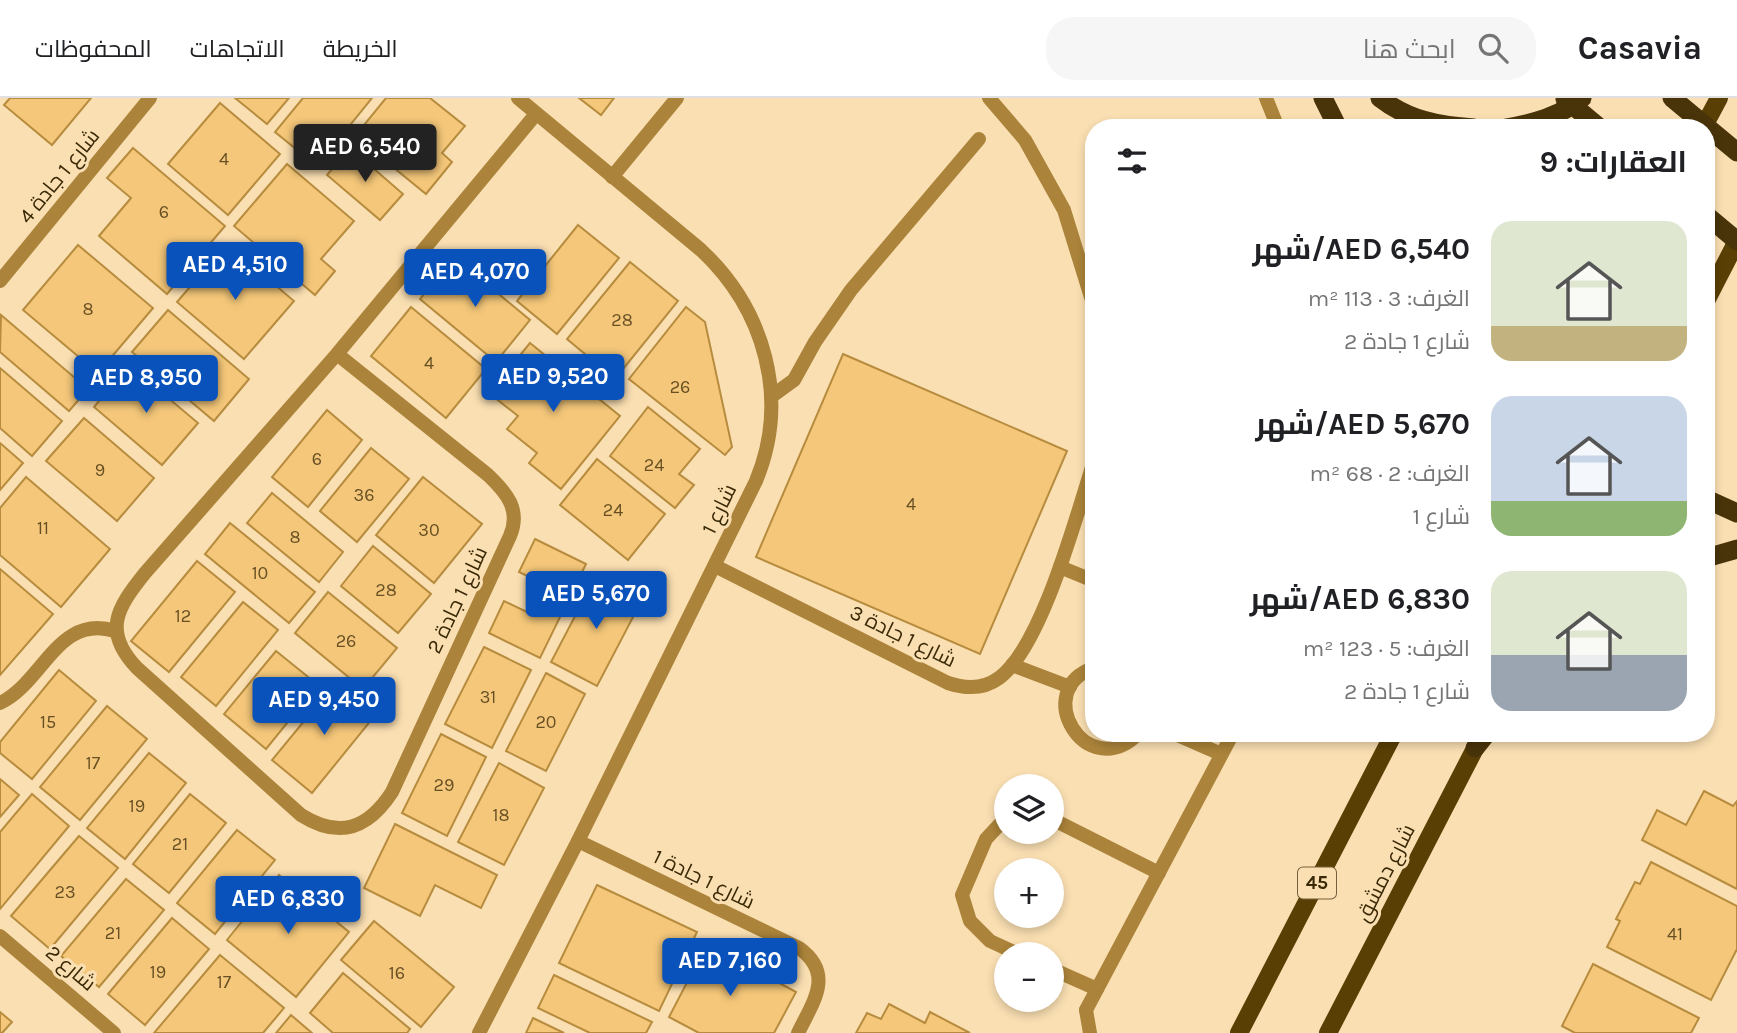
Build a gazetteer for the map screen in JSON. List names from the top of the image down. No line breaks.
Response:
{"streets":{"main road":["شارع دمشق","45"],"street":["شارع 1 جادة 4","شارع 1","شارع 1 جادة 2","شارع 1 جادة 3","شارع 1 جادة 1","شارع 2"]},"crossings":[["شارع 1","شارع 1 جادة 3"],["شارع 1","شارع 1 جادة 1"]],"house_numbers":["4","6","8","28","4","26","6","24","9","36","4","24","11","30","8","10","28","12","26","31","15","20","17","29","19","18","21","23","21","41","19","16","17"],"page":{"header":"Casavia","search":"ابحث هنا","nav":["الخريطة","الاتجاهات","المحفوظات"],"heading":"العقارات: 9","price":["AED 6,540","AED 4,510","AED 4,070","AED 9,520","AED 8,950","AED 5,670","AED 9,450","AED 6,830","AED 7,160"],"list":[{"name":"AED 6,540/شهر","note":"الغرف: 3 · 113 m² · شارع 1 جادة 2"},{"name":"AED 5,670/شهر","note":"الغرف: 2 · 68 m² · شارع 1"},{"name":"AED 6,830/شهر","note":"الغرف: 5 · 123 m² · شارع 1 جادة 2"}],"map_buttons":["+","−"]}}
